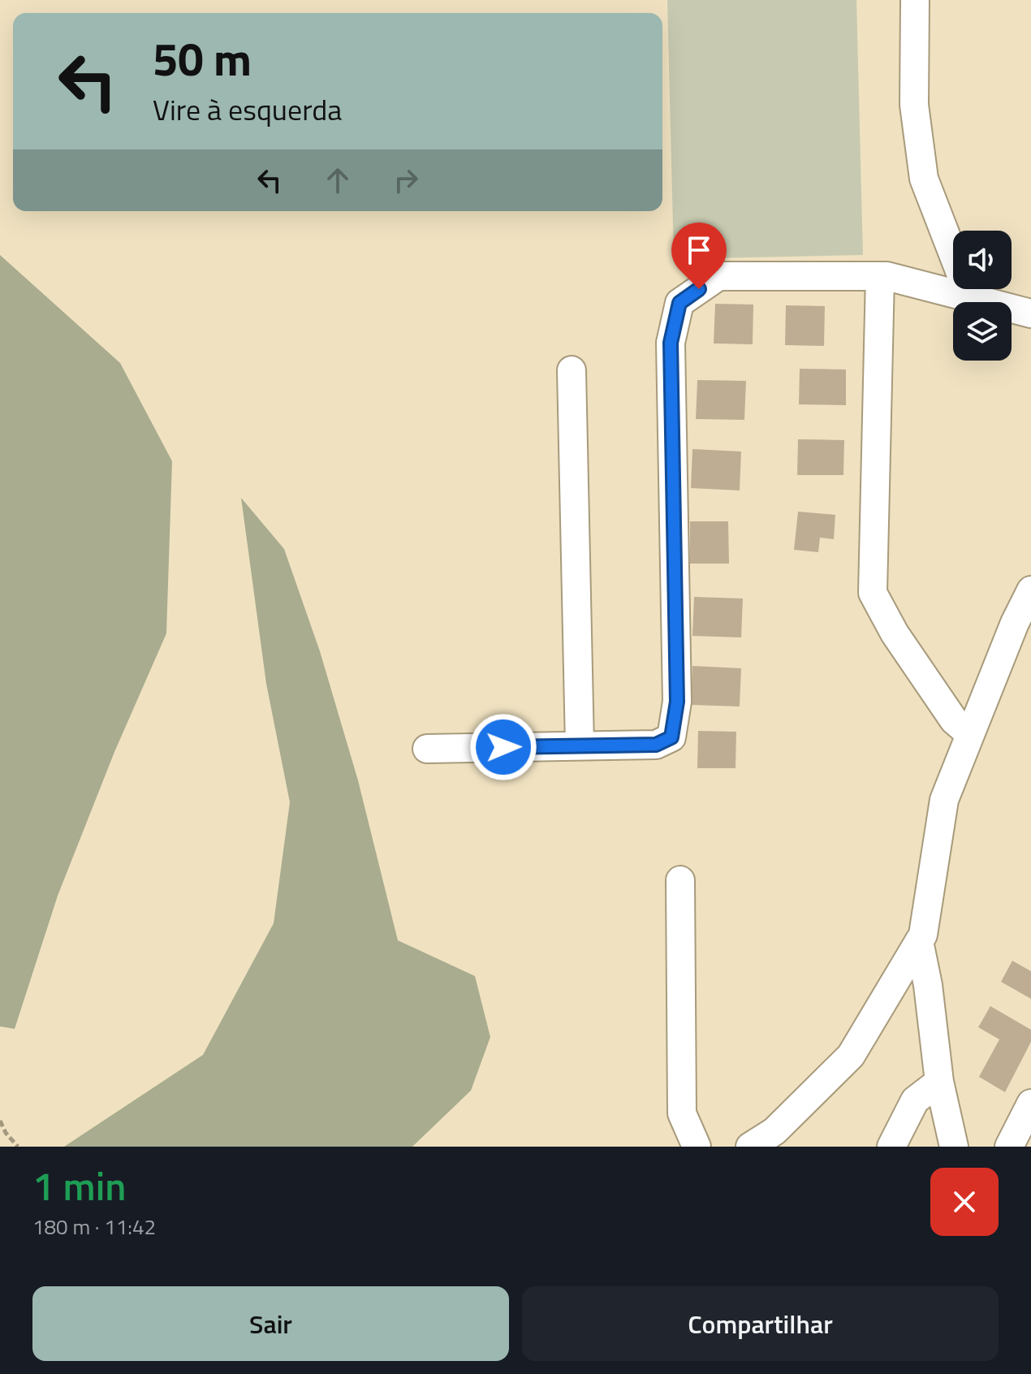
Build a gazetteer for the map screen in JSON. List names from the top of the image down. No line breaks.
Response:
{"page":{"turn":["50 m","Vire à esquerda"],"heading":["1 min","180 m · 11:42"],"buttons":["Sair","Compartilhar"]}}
